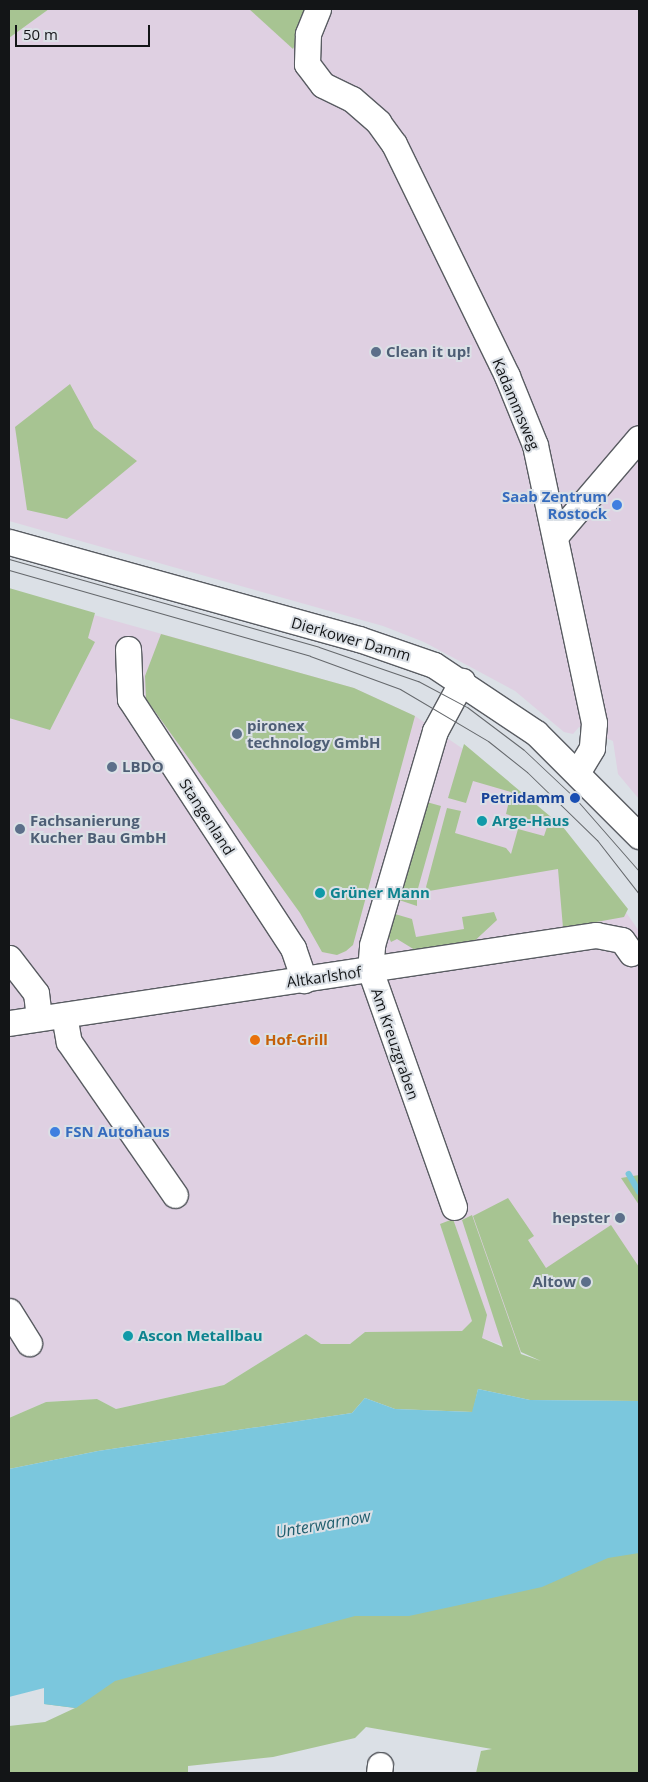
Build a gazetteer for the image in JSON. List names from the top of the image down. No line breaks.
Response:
{"streets":{"street":["Kadammsweg","Dierkower Damm","Stangenland","Altkarlshof","Am Kreuzgraben"]},"crossings":[["Kadammsweg","Dierkower Damm"],["Dierkower Damm","Am Kreuzgraben"],["Stangenland","Altkarlshof"],["Altkarlshof","Am Kreuzgraben"]],"water":["Unterwarnow"],"places":["Clean it up!","Saab Zentrum Rostock","pironex technology GmbH","LBDO","Petridamm","Arge-Haus","Fachsanierung Kucher Bau GmbH","Grüner Mann","Hof-Grill","FSN Autohaus","hepster","Altow","Ascon Metallbau"],"scale_bar":"50 m"}
